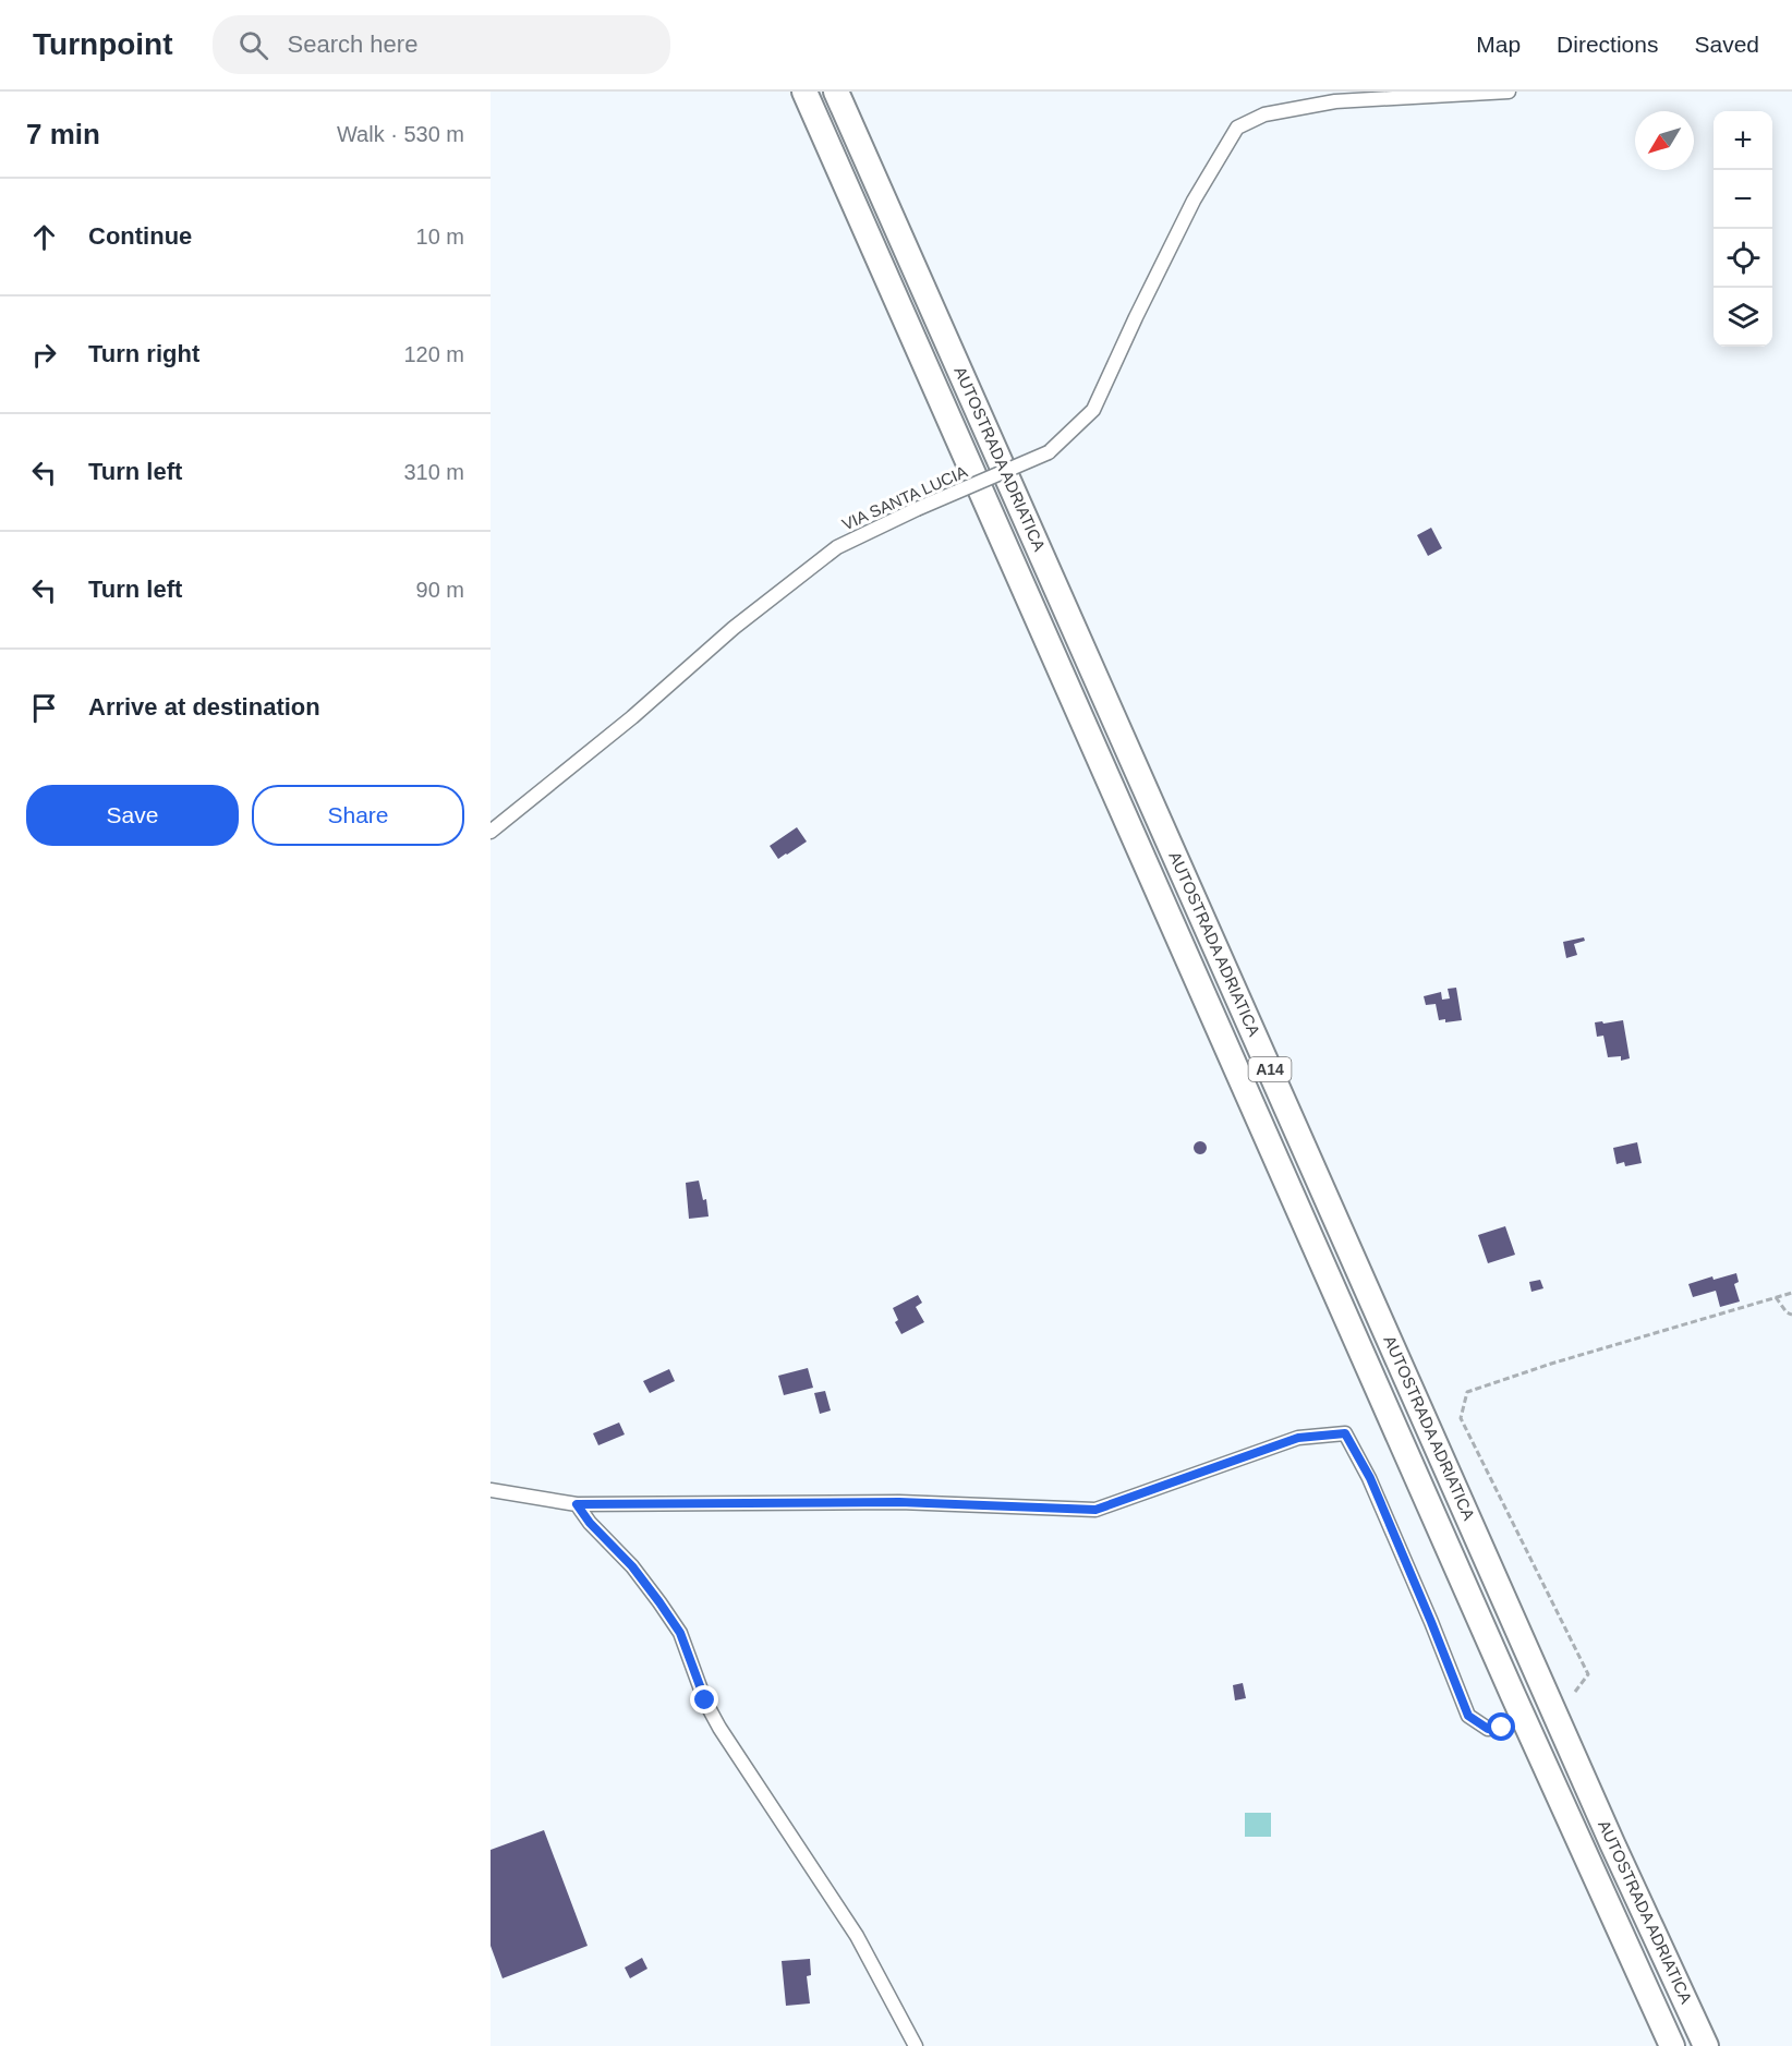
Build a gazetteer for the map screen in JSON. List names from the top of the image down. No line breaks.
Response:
{"streets":{"highway":["AUTOSTRADA ADRIATICA","A14"],"street":["VIA SANTA LUCIA"]},"north":"bottom left","page":{"header":"Turnpoint","search":"Search here","nav":["Map","Directions","Saved"],"heading":["7 min","Walk · 530 m"],"map_buttons":["+","−"],"list":[["Continue","10 m"],["Turn right","120 m"],["Turn left","310 m"],["Turn left","90 m"],"Arrive at destination"],"buttons":["Save","Share"]}}
